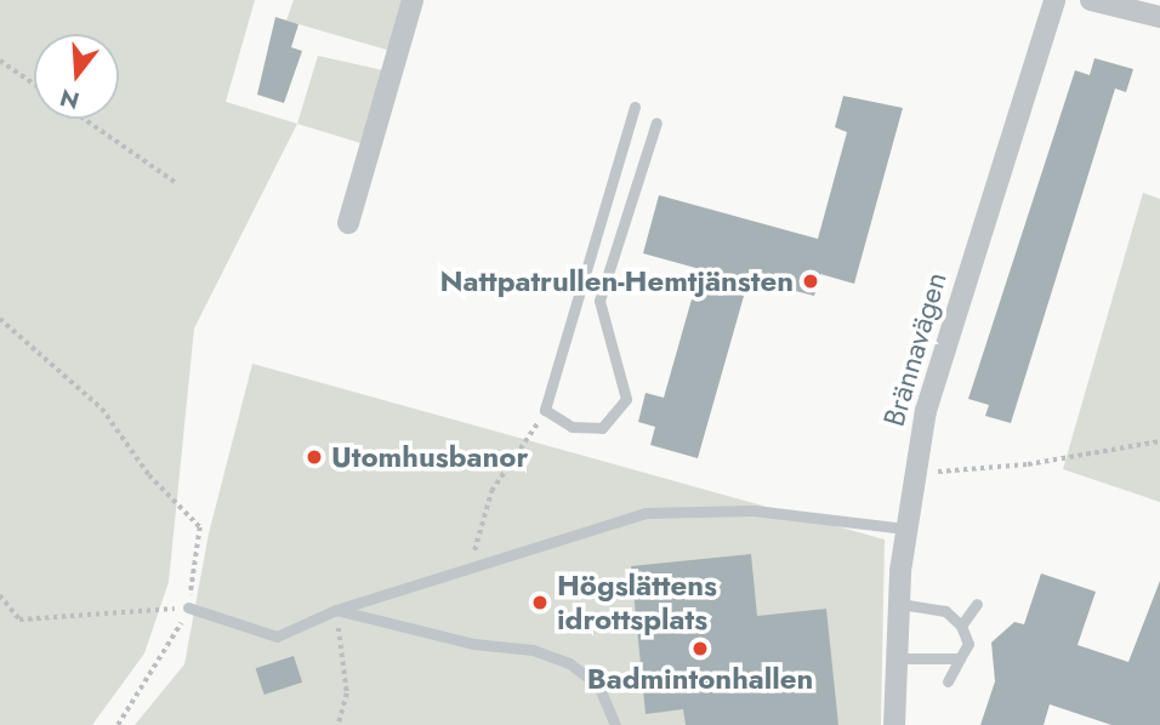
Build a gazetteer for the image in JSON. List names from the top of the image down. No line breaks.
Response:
{"streets":{"street":["Brännavägen"]},"places":["Nattpatrullen-Hemtjänsten","Utomhusbanor","Högslättens idrottsplats","Badmintonhallen"],"north":"bottom"}
